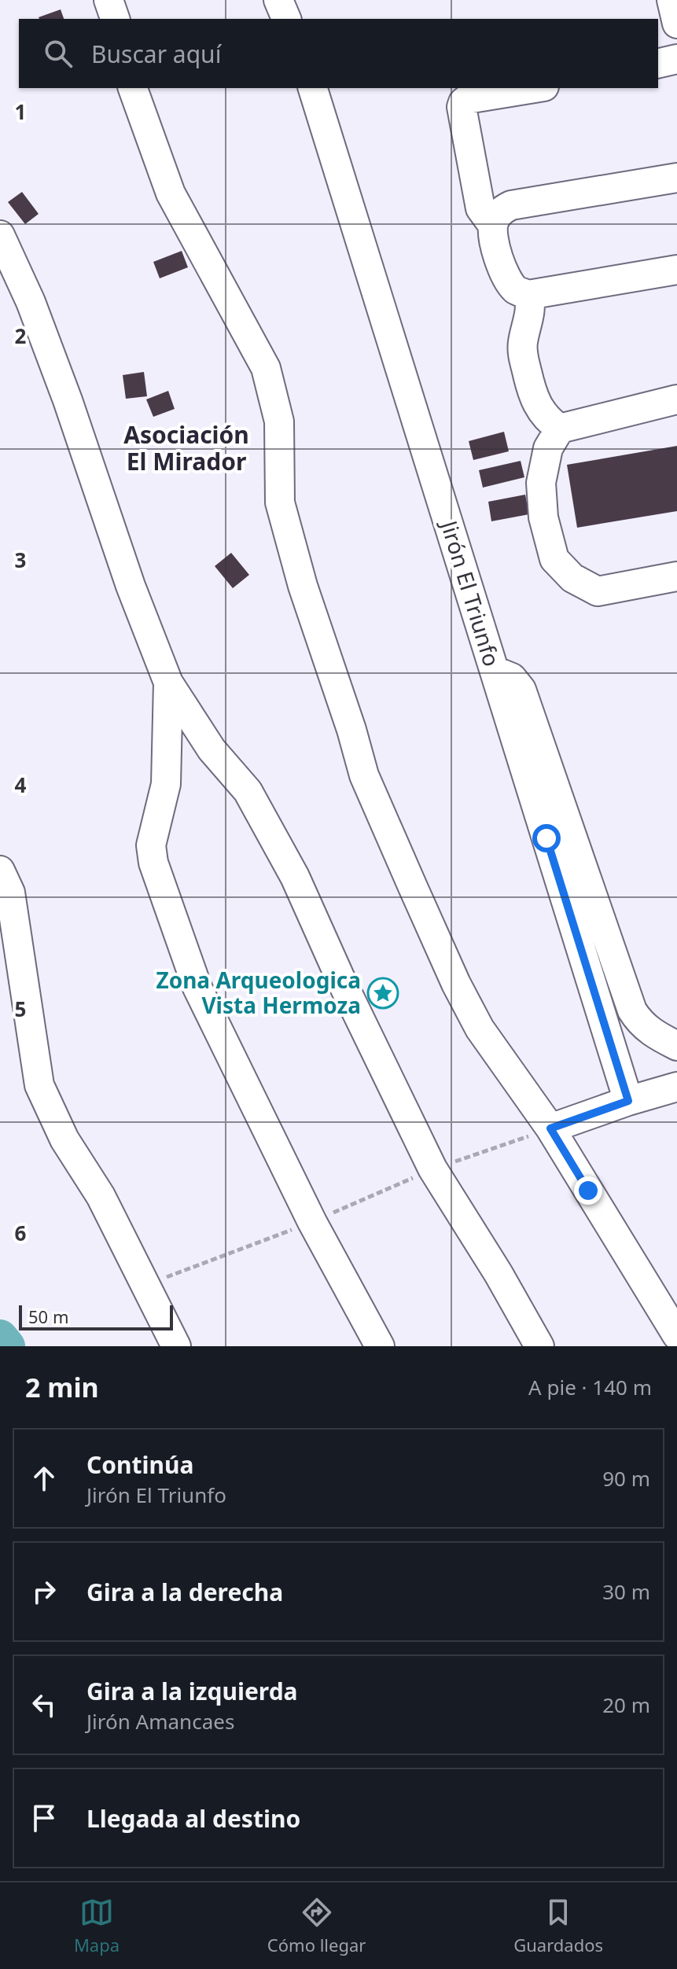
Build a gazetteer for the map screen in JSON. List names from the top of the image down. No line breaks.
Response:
{"streets":{"street":["Jirón El Triunfo"]},"districts":["Asociación El Mirador"],"places":{"place":["Zona Arqueologica Vista Hermoza"]},"scale_bar":"50 m","page":{"search":"Buscar aquí","scale":"50 m","heading":["2 min","A pie · 140 m"],"list":[["Continúa","Jirón El Triunfo","90 m"],["Gira a la derecha","30 m"],["Gira a la izquierda","Jirón Amancaes","20 m"],"Llegada al destino"],"nav":["Mapa","Cómo llegar","Guardados"]},"grid":{"rows":["1","2","3","4","5","6"]}}
